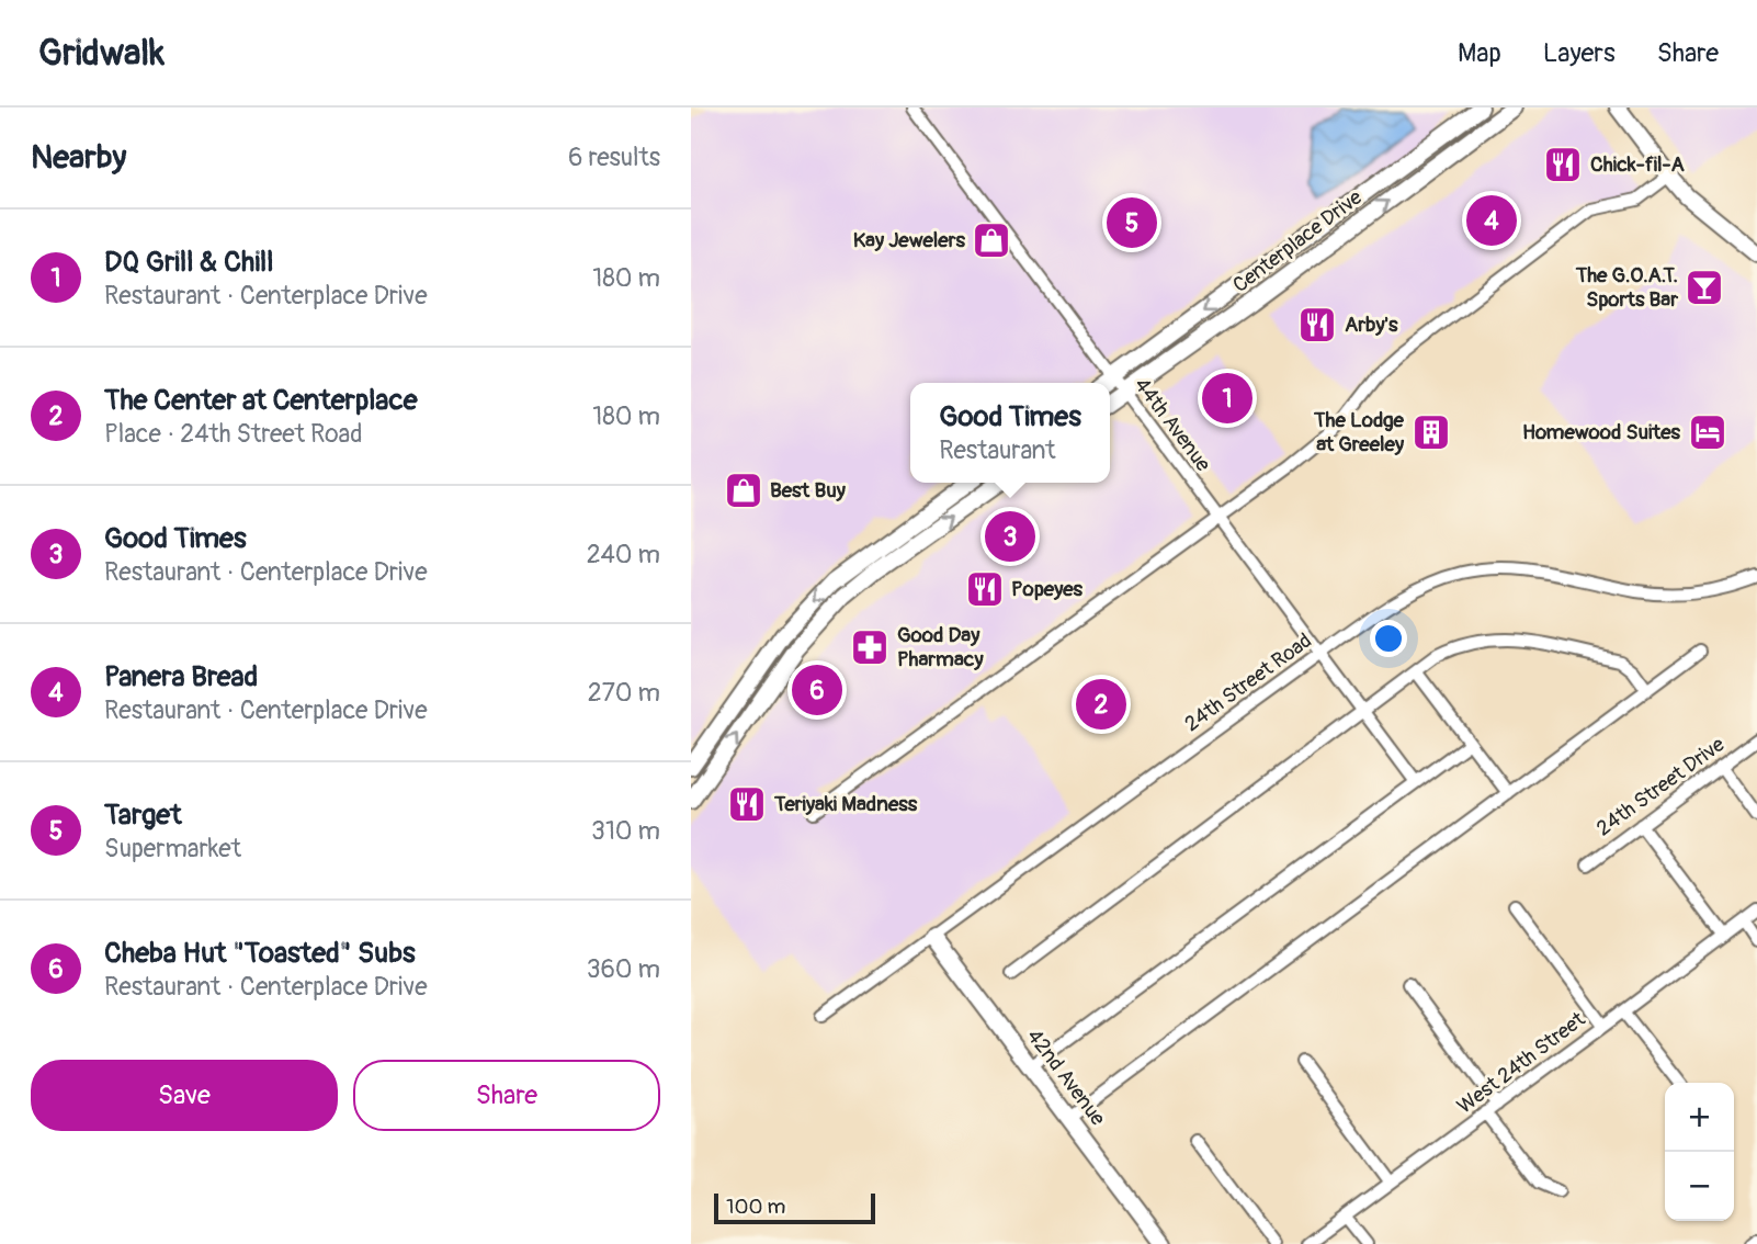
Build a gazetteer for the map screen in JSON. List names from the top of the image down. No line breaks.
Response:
{"streets":{"street":["Centerplace Drive","44th Avenue","24th Street Road","24th Street Drive","West 24th Street","42nd Avenue"]},"crossings":[["Centerplace Drive","44th Avenue"],["44th Avenue","24th Street Road"],["24th Street Road","42nd Avenue"]],"places":{"restaurant":["Chick-fil-A","Arby's","Popeyes","Teriyaki Madness"],"shop":["Kay Jewelers","Best Buy"],"bar":["The G.O.A.T. Sports Bar"],"building":["The Lodge at Greeley"],"hotel":["Homewood Suites"],"pharmacy":["Good Day Pharmacy"]},"scale_bar":"100 m","page":{"header":"Gridwalk","nav":["Map","Layers","Share"],"heading":["Nearby","6 results"],"pins":["4","5","1","3","6","2"],"list":[{"mark":"1","name":"DQ Grill & Chill","note":"Restaurant · Centerplace Drive","value":"180 m"},{"mark":"2","name":"The Center at Centerplace","note":"Place · 24th Street Road","value":"180 m"},{"mark":"3","name":"Good Times","note":"Restaurant · Centerplace Drive","value":"240 m"},{"mark":"4","name":"Panera Bread","note":"Restaurant · Centerplace Drive","value":"270 m"},{"mark":"5","name":"Target","note":"Supermarket","value":"310 m"},{"mark":"6","name":"Cheba Hut \"Toasted\" Subs","note":"Restaurant · Centerplace Drive","value":"360 m"}],"popup":["Good Times","Restaurant"],"buttons":["Save","Share"],"map_buttons":["+","−"],"scale":"100 m"}}
